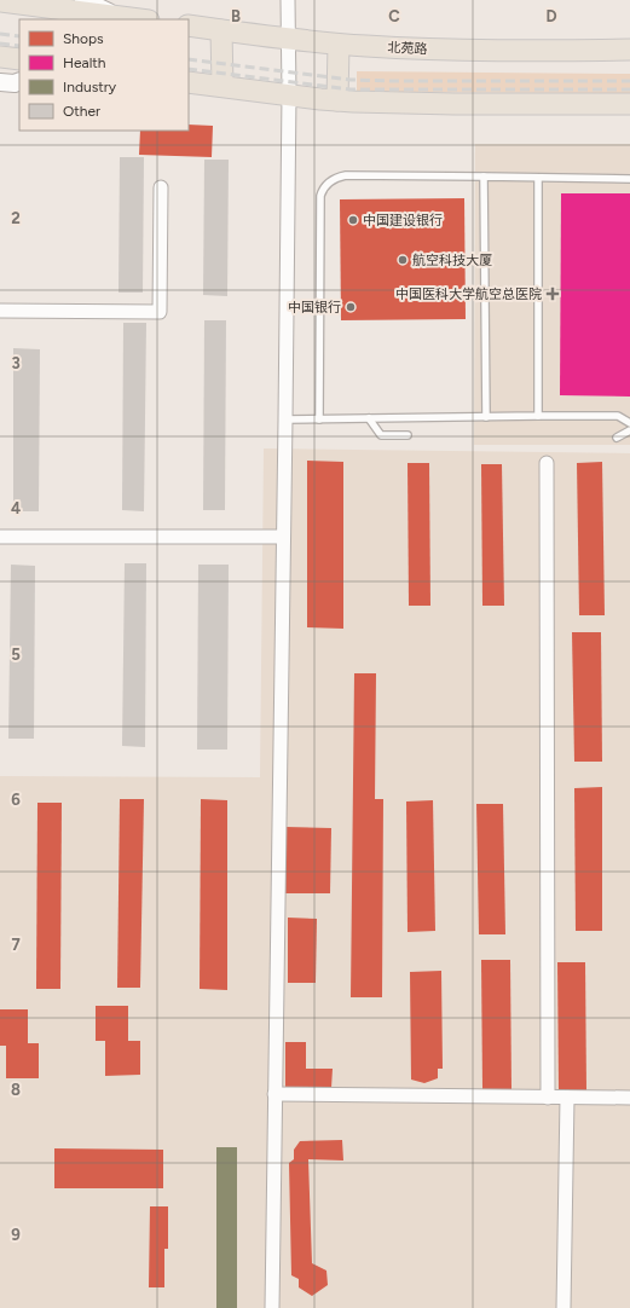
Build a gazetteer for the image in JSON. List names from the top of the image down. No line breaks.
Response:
{"streets":{"main road":["北苑路"]},"places":{"other":["中国建设银行","航空科技大厦","中国银行"],"health":["中国医科大学航空总医院"]},"legend":["Shops","Health","Industry","Other"],"grid":{"columns":["B","C","D"],"rows":["2","3","4","5","6","7","8","9"]}}
